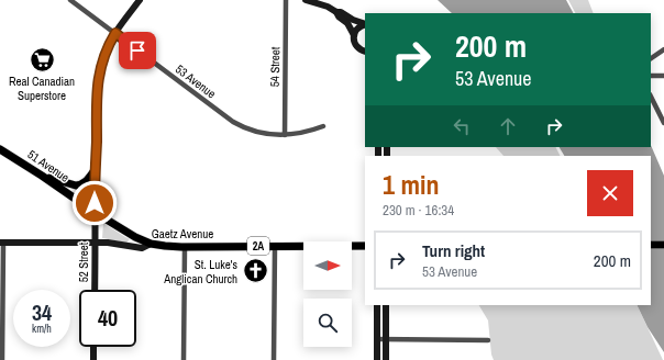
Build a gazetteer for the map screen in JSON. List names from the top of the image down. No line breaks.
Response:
{"streets":{"main road":["51 Avenue","Gaetz Avenue","2A"],"street":["54 Street","53 Avenue","52 Street"]},"crossings":[["54 Street","53 Avenue"],["53 Avenue","52 Street"],["51 Avenue","Gaetz Avenue"],["51 Avenue","52 Street"],["Gaetz Avenue","52 Street"]],"places":{"supermarket":["Real Canadian Superstore"],"church":["St. Luke's Anglican Church"]},"north":"right","page":{"turn":["200 m","53 Avenue"],"heading":["1 min","230 m · 16:34"],"list":[{"name":"Turn right","note":"53 Avenue","value":"200 m"}],"speed":"34 km/h","limit":"40"}}
